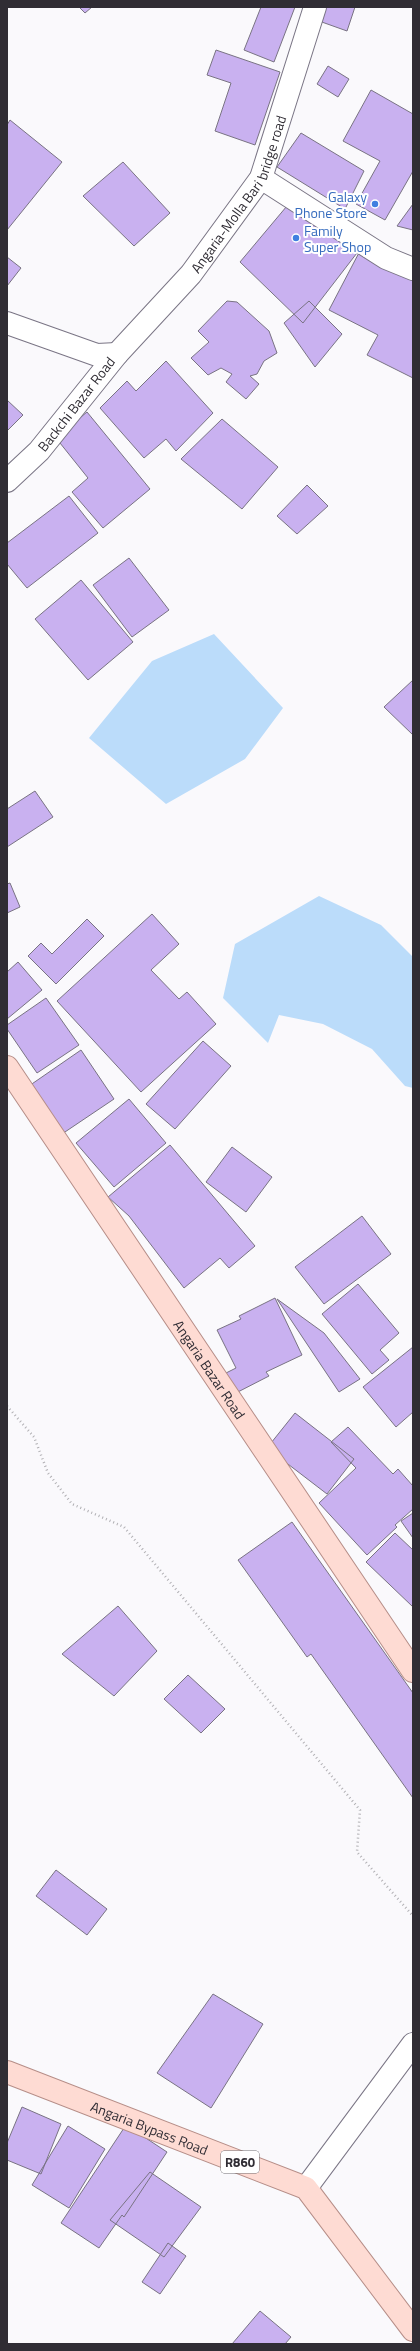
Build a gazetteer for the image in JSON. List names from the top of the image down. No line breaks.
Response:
{"streets":{"main road":["Angaria Bazar Road","Angaria Bypass Road","R860"],"street":["Angaria-Molla Bari bridge road","Backchi Bazar Road"]},"crossings":[["Angaria-Molla Bari bridge road","Backchi Bazar Road"]],"places":["Galaxy Phone Store","Family Super Shop"]}
